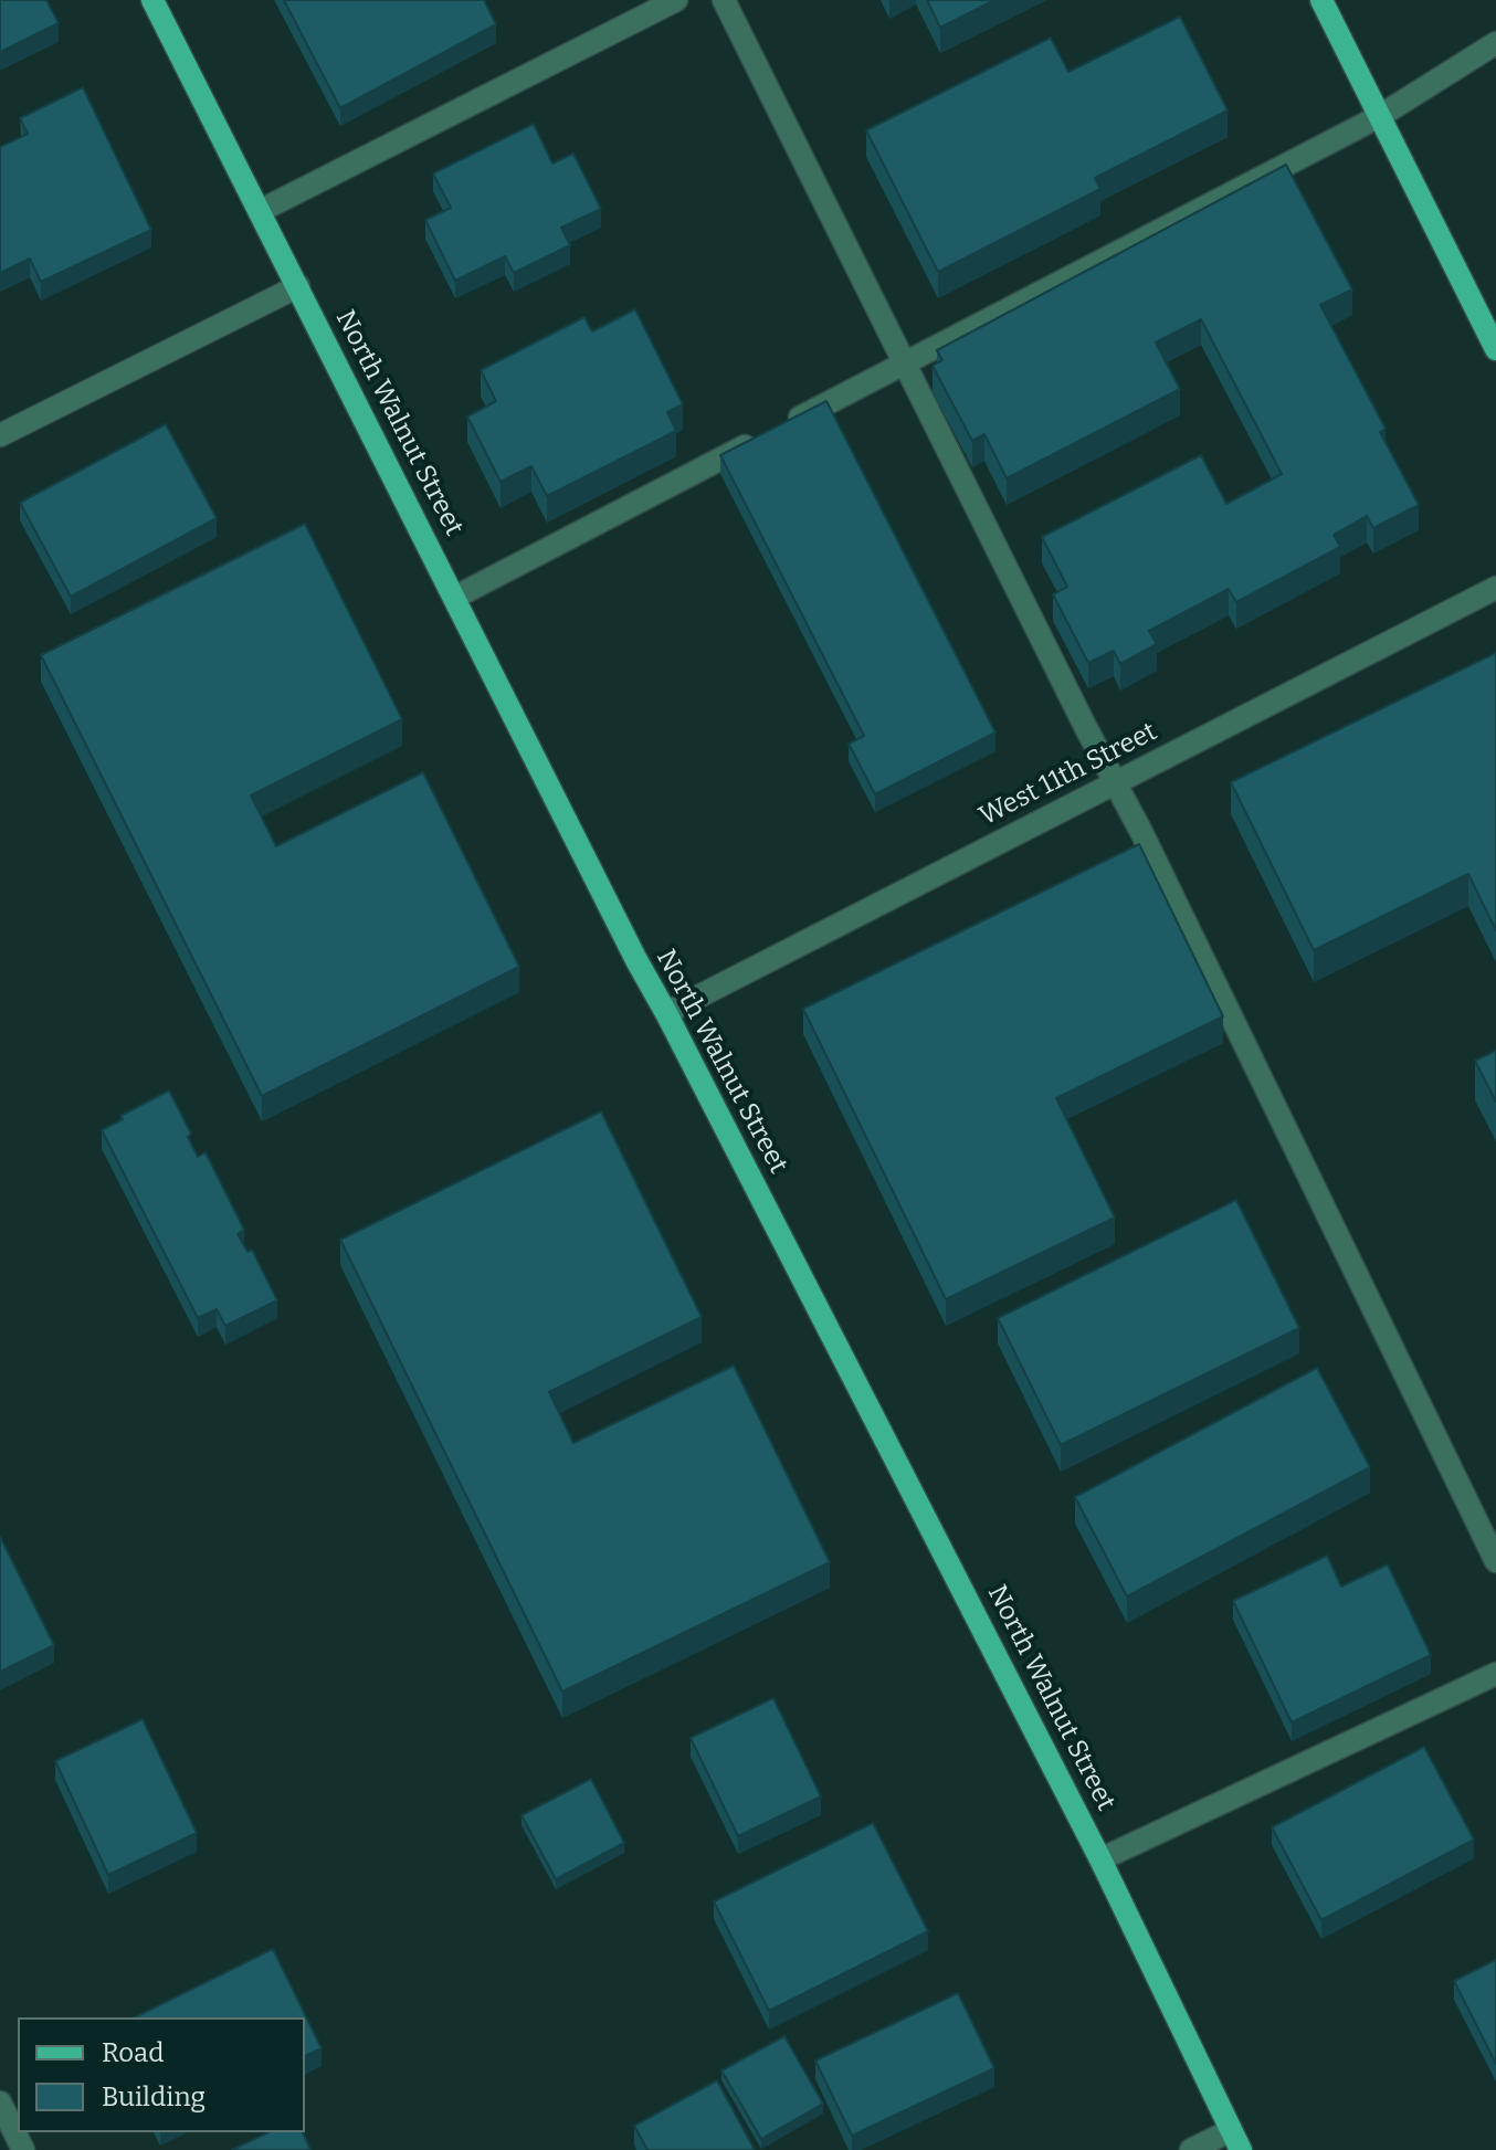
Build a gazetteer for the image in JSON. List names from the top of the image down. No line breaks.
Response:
{"streets":{"main road":["North Walnut Street"],"street":["West 11th Street"]},"crossings":[["North Walnut Street","West 11th Street"]],"legend":["Road","Building"]}
